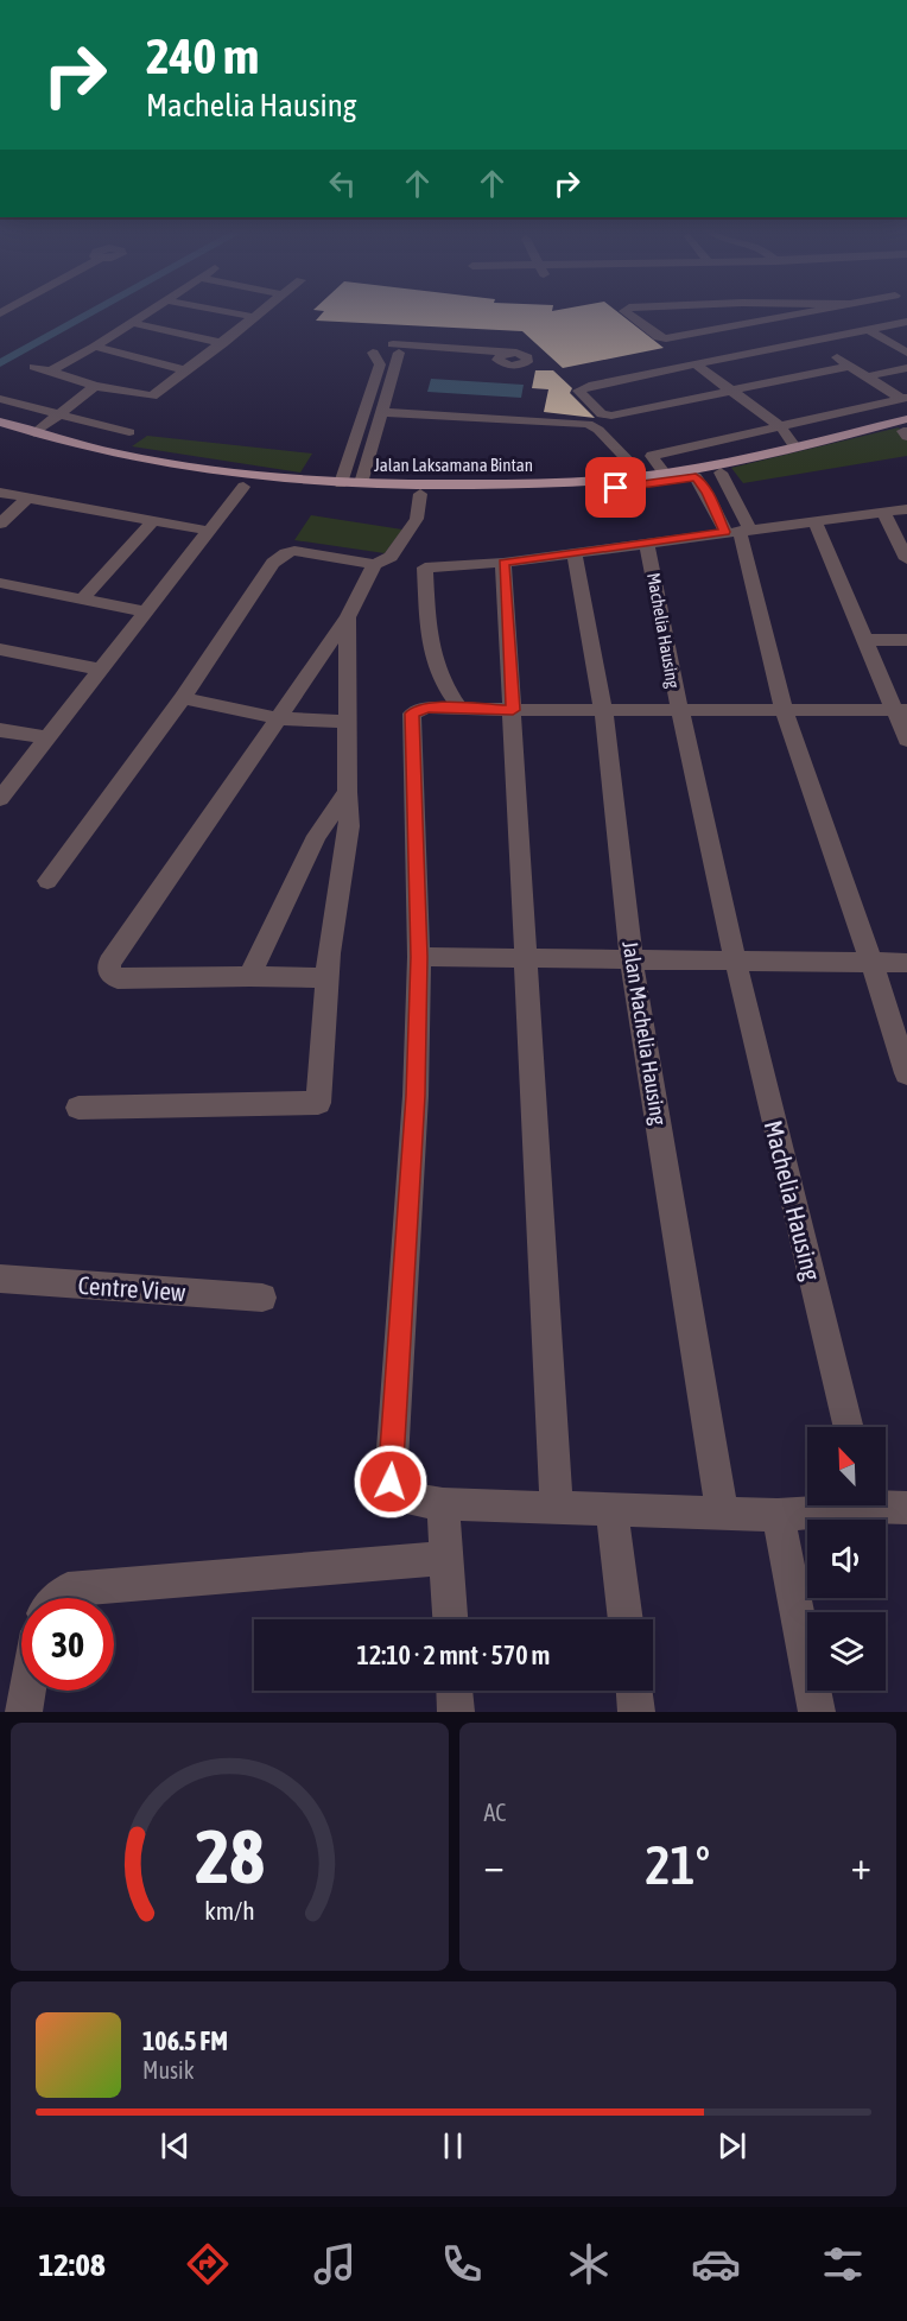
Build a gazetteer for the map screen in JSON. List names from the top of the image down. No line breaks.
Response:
{"streets":{"main road":["Jalan Laksamana Bintan"],"street":["Machelia Hausing","Jalan Machelia Hausing","Centre View"]},"crossings":[["Machelia Hausing","Jalan Machelia Hausing"]],"north":"top left","page":{"turn":["240 m","Machelia Hausing"],"limit":"30","trip":"12:10 · 2 mnt · 570 m","tile":"AC","heat":["−","21°","+"],"song":["106.5 FM","Musik"],"tabs":"12:08","gauge":["28","km/h"]}}
